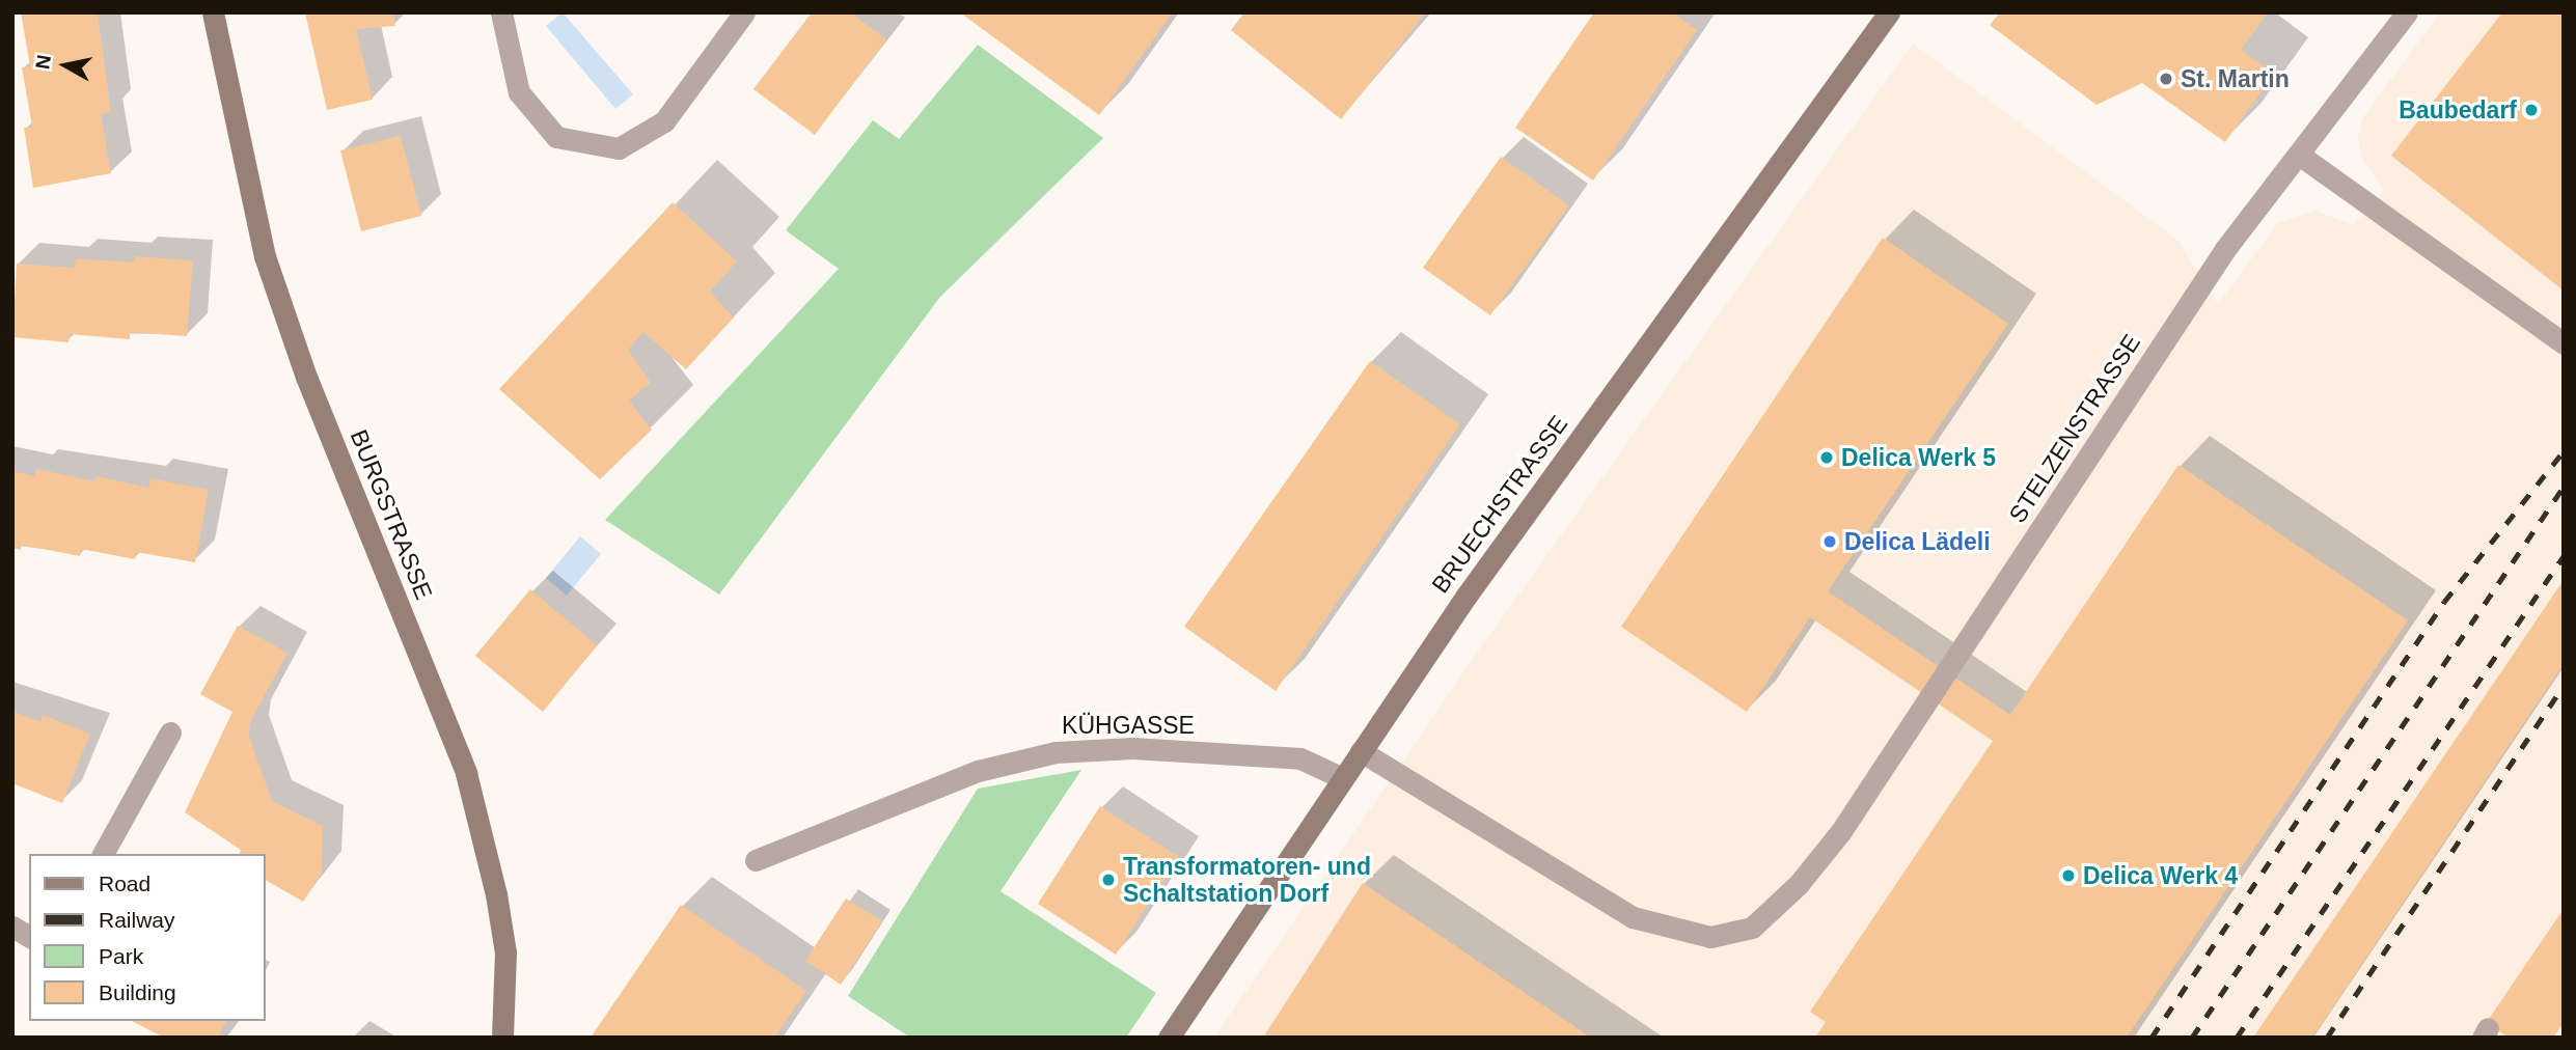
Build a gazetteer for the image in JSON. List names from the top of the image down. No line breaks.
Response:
{"streets":{"street":["STELZENSTRASSE","BRUECHSTRASSE","BURGSTRASSE","KÜHGASSE"]},"crossings":[["STELZENSTRASSE","BRUECHSTRASSE"],["BRUECHSTRASSE","KÜHGASSE"]],"places":["St. Martin","Baubedarf","Delica Werk 5","Delica Lädeli","Delica Werk 4","Transformatoren- und Schaltstation Dorf"],"legend":["Road","Railway","Park","Building"],"north":"left"}
